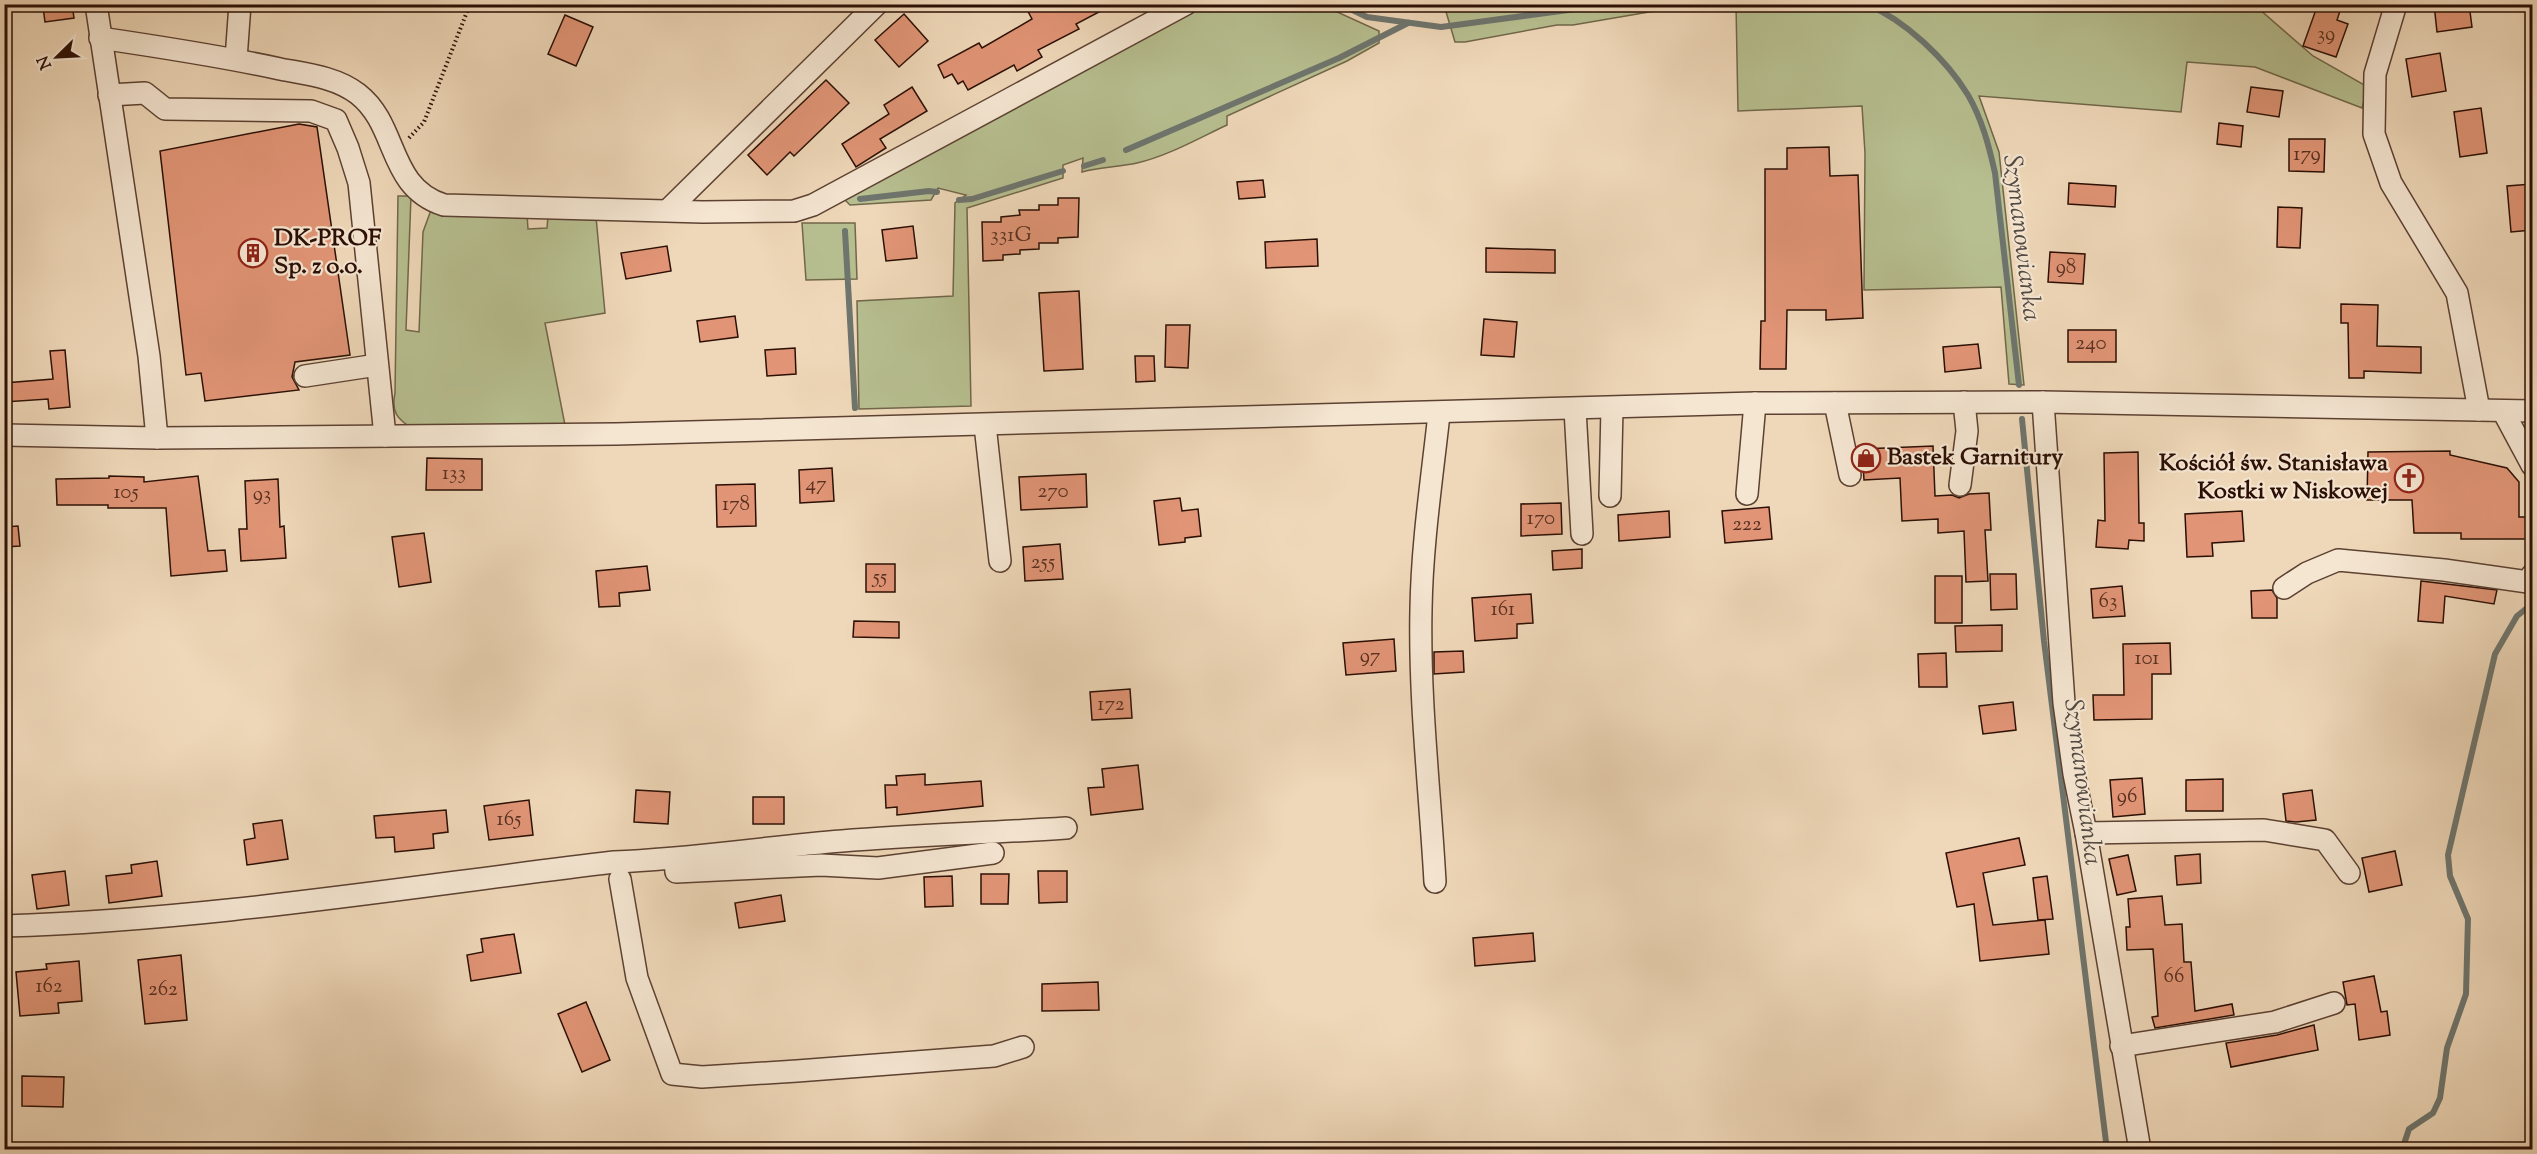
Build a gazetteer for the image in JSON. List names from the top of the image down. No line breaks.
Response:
{"water":["Szymanowianka"],"places":{"building":["DK-PROF Sp. z o.o."],"shop":["Bastek Garnitury"],"church":["Kościół św. Stanisława Kostki w Niskowej"]},"house_numbers":["39","179","331G","98","240","133","47","270","105","93","178","170","222","255","55","63","161","97","101","172","96","165","66","162","262"],"north":"bottom left"}
